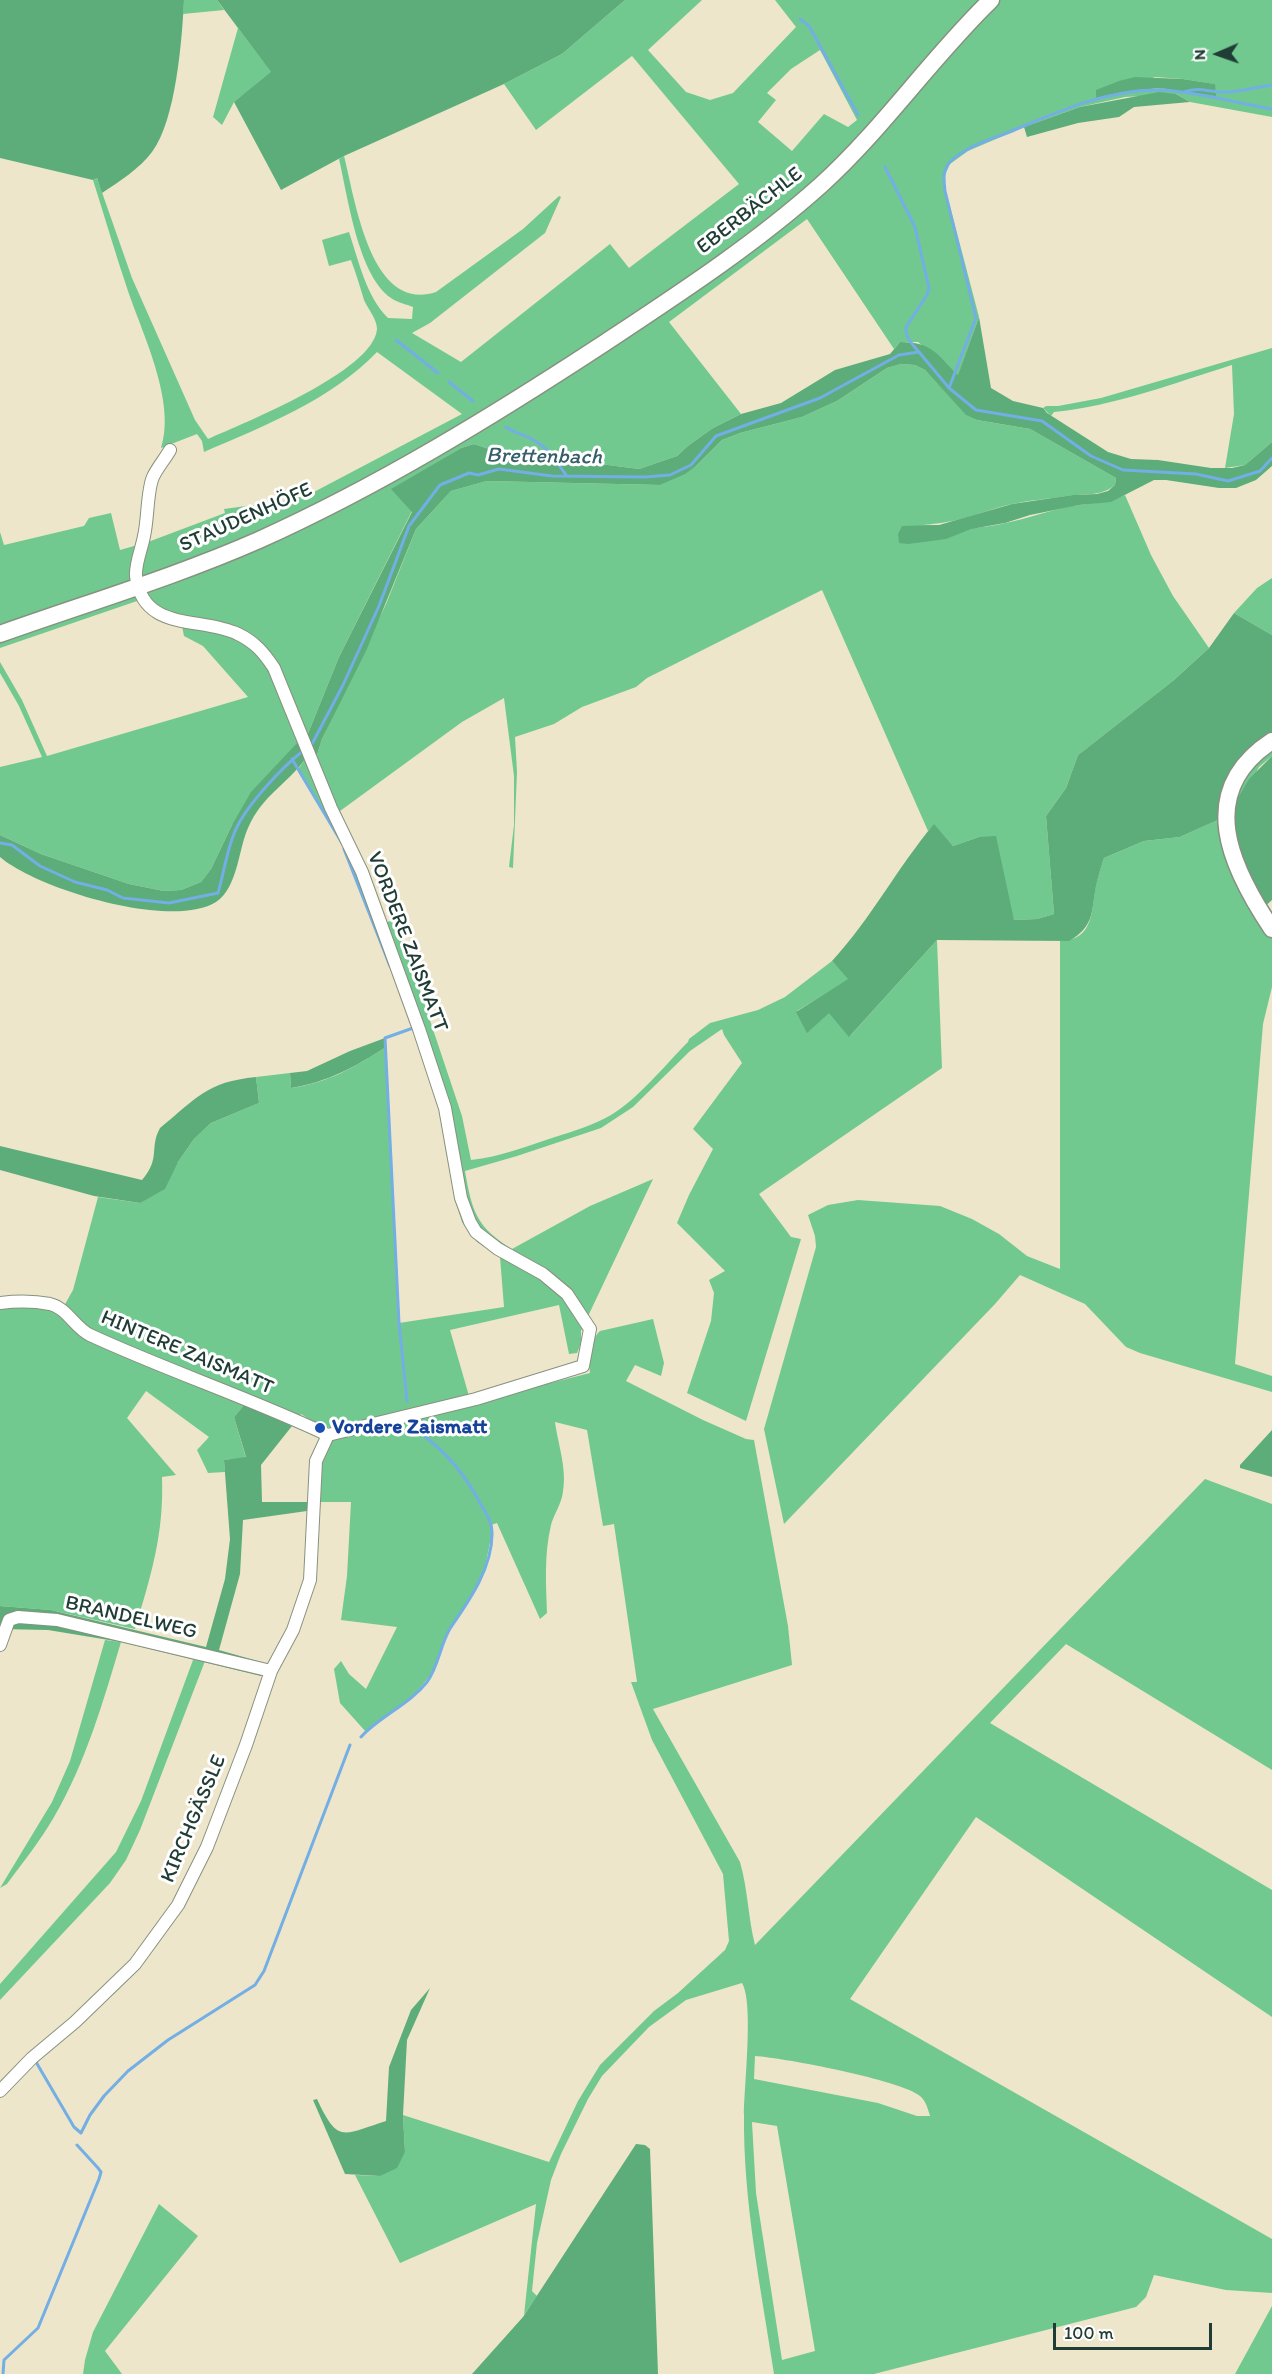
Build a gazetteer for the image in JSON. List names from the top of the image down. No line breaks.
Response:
{"streets":{"main road":["EBERBÄCHLE","STAUDENHÖFE"],"street":["VORDERE ZAISMATT","HINTERE ZAISMATT","BRANDELWEG","KIRCHGÄSSLE"]},"crossings":[["EBERBÄCHLE","STAUDENHÖFE"],["STAUDENHÖFE","VORDERE ZAISMATT"],["VORDERE ZAISMATT","HINTERE ZAISMATT"],["BRANDELWEG","KIRCHGÄSSLE"]],"water":["Brettenbach"],"places":["Vordere Zaismatt"],"scale_bar":"100 m","north":"left"}
